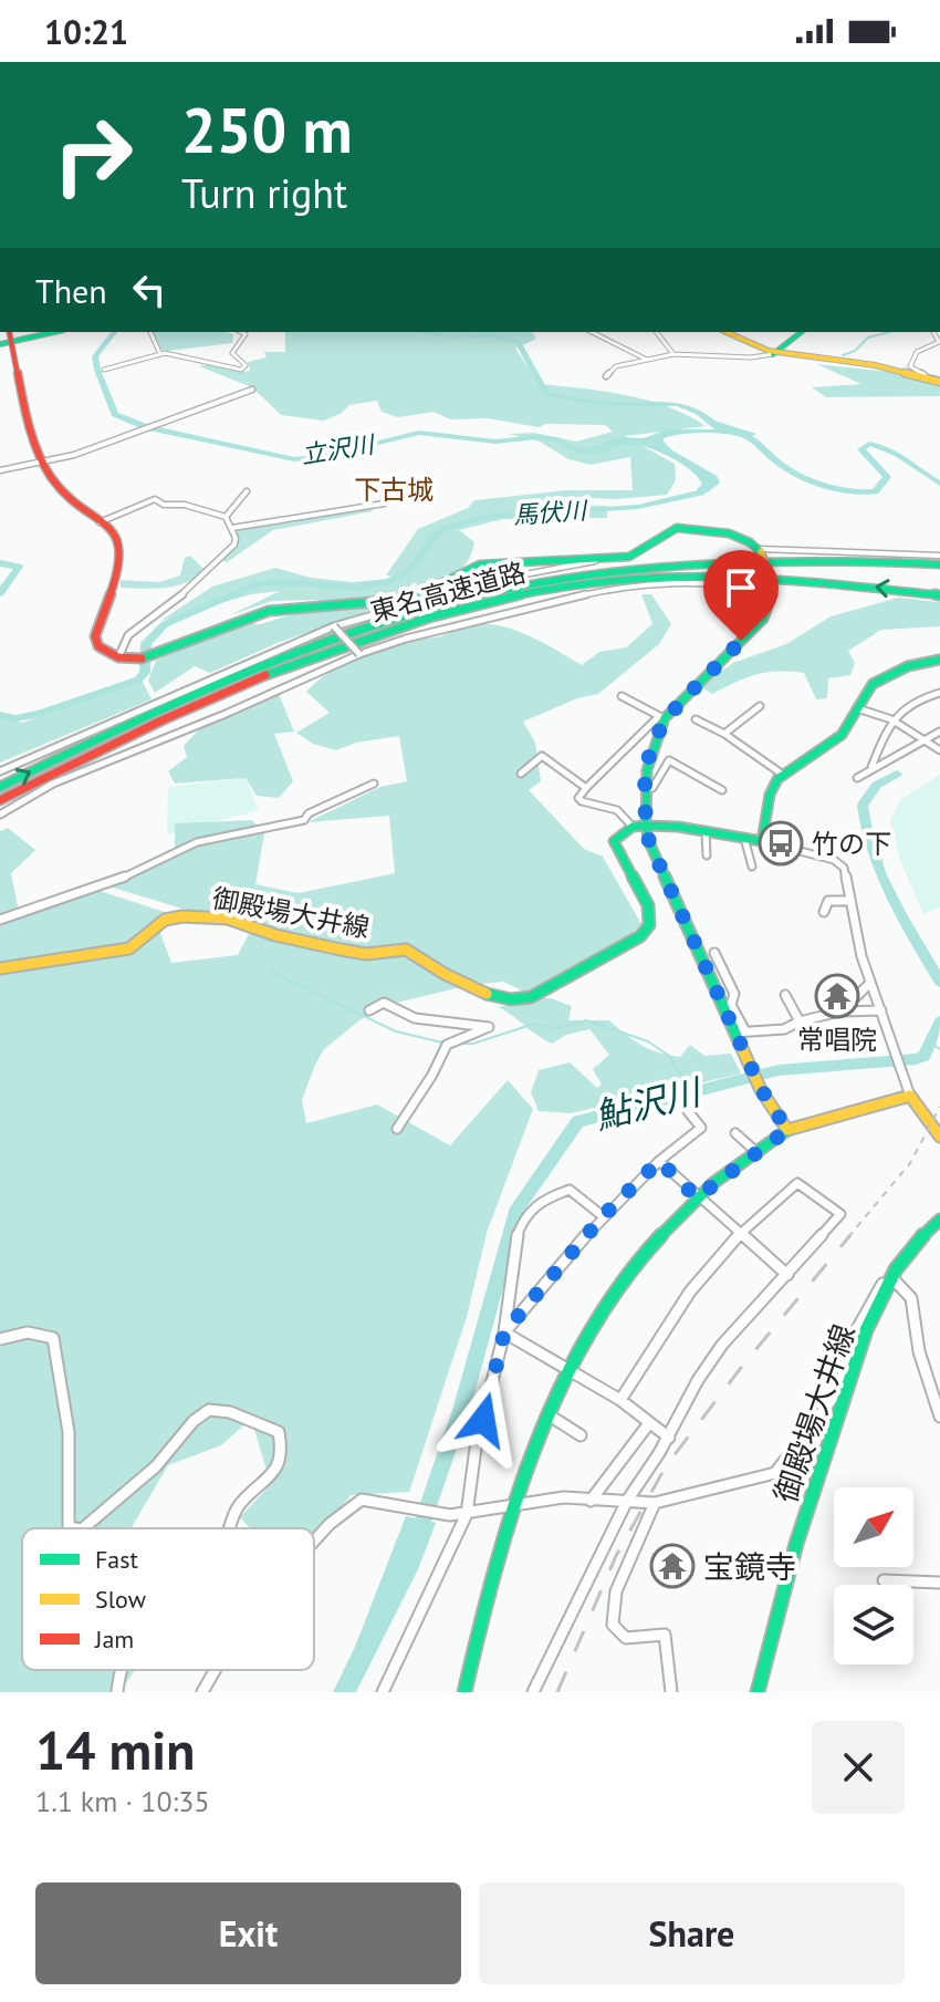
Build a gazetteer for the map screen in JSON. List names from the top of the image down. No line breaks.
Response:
{"streets":{"main road":["東名高速道路","御殿場大井線"]},"districts":["下古城"],"water":["立沢川","馬伏川","鮎沢川"],"places":{"bus stop":["竹の下"],"temple":["常唱院","宝鏡寺"]},"legend":["Fast","Slow","Jam"],"north":"top right","page":{"status":"10:21","turn":["250 m","Turn right"],"then":"Then","heading":["14 min","1.1 km · 10:35"],"buttons":["Exit","Share"]}}
